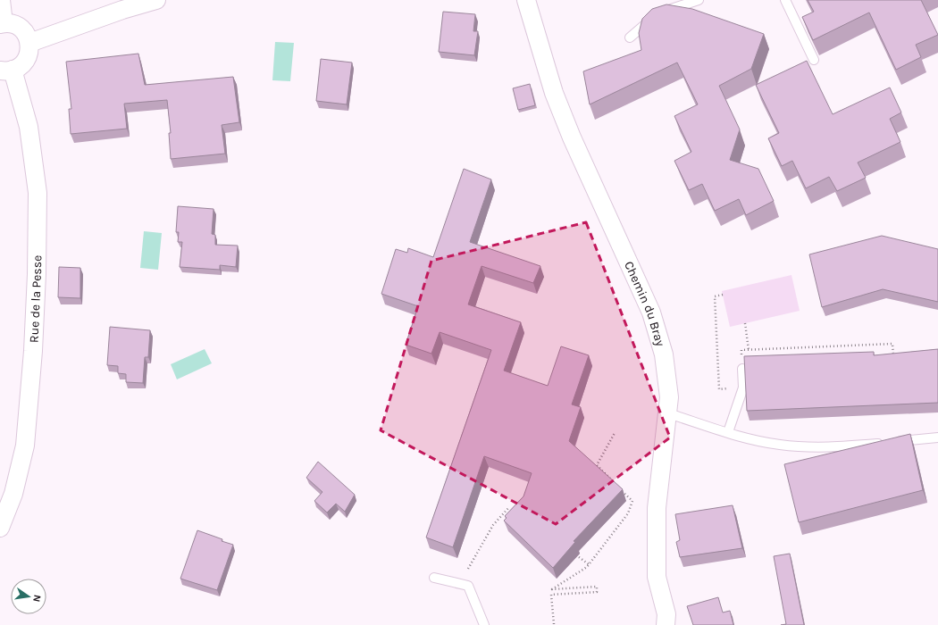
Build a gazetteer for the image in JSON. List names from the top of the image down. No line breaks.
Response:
{"streets":{"street":["Rue de la Pesse","Chemin du Bray"]},"north":"right"}
